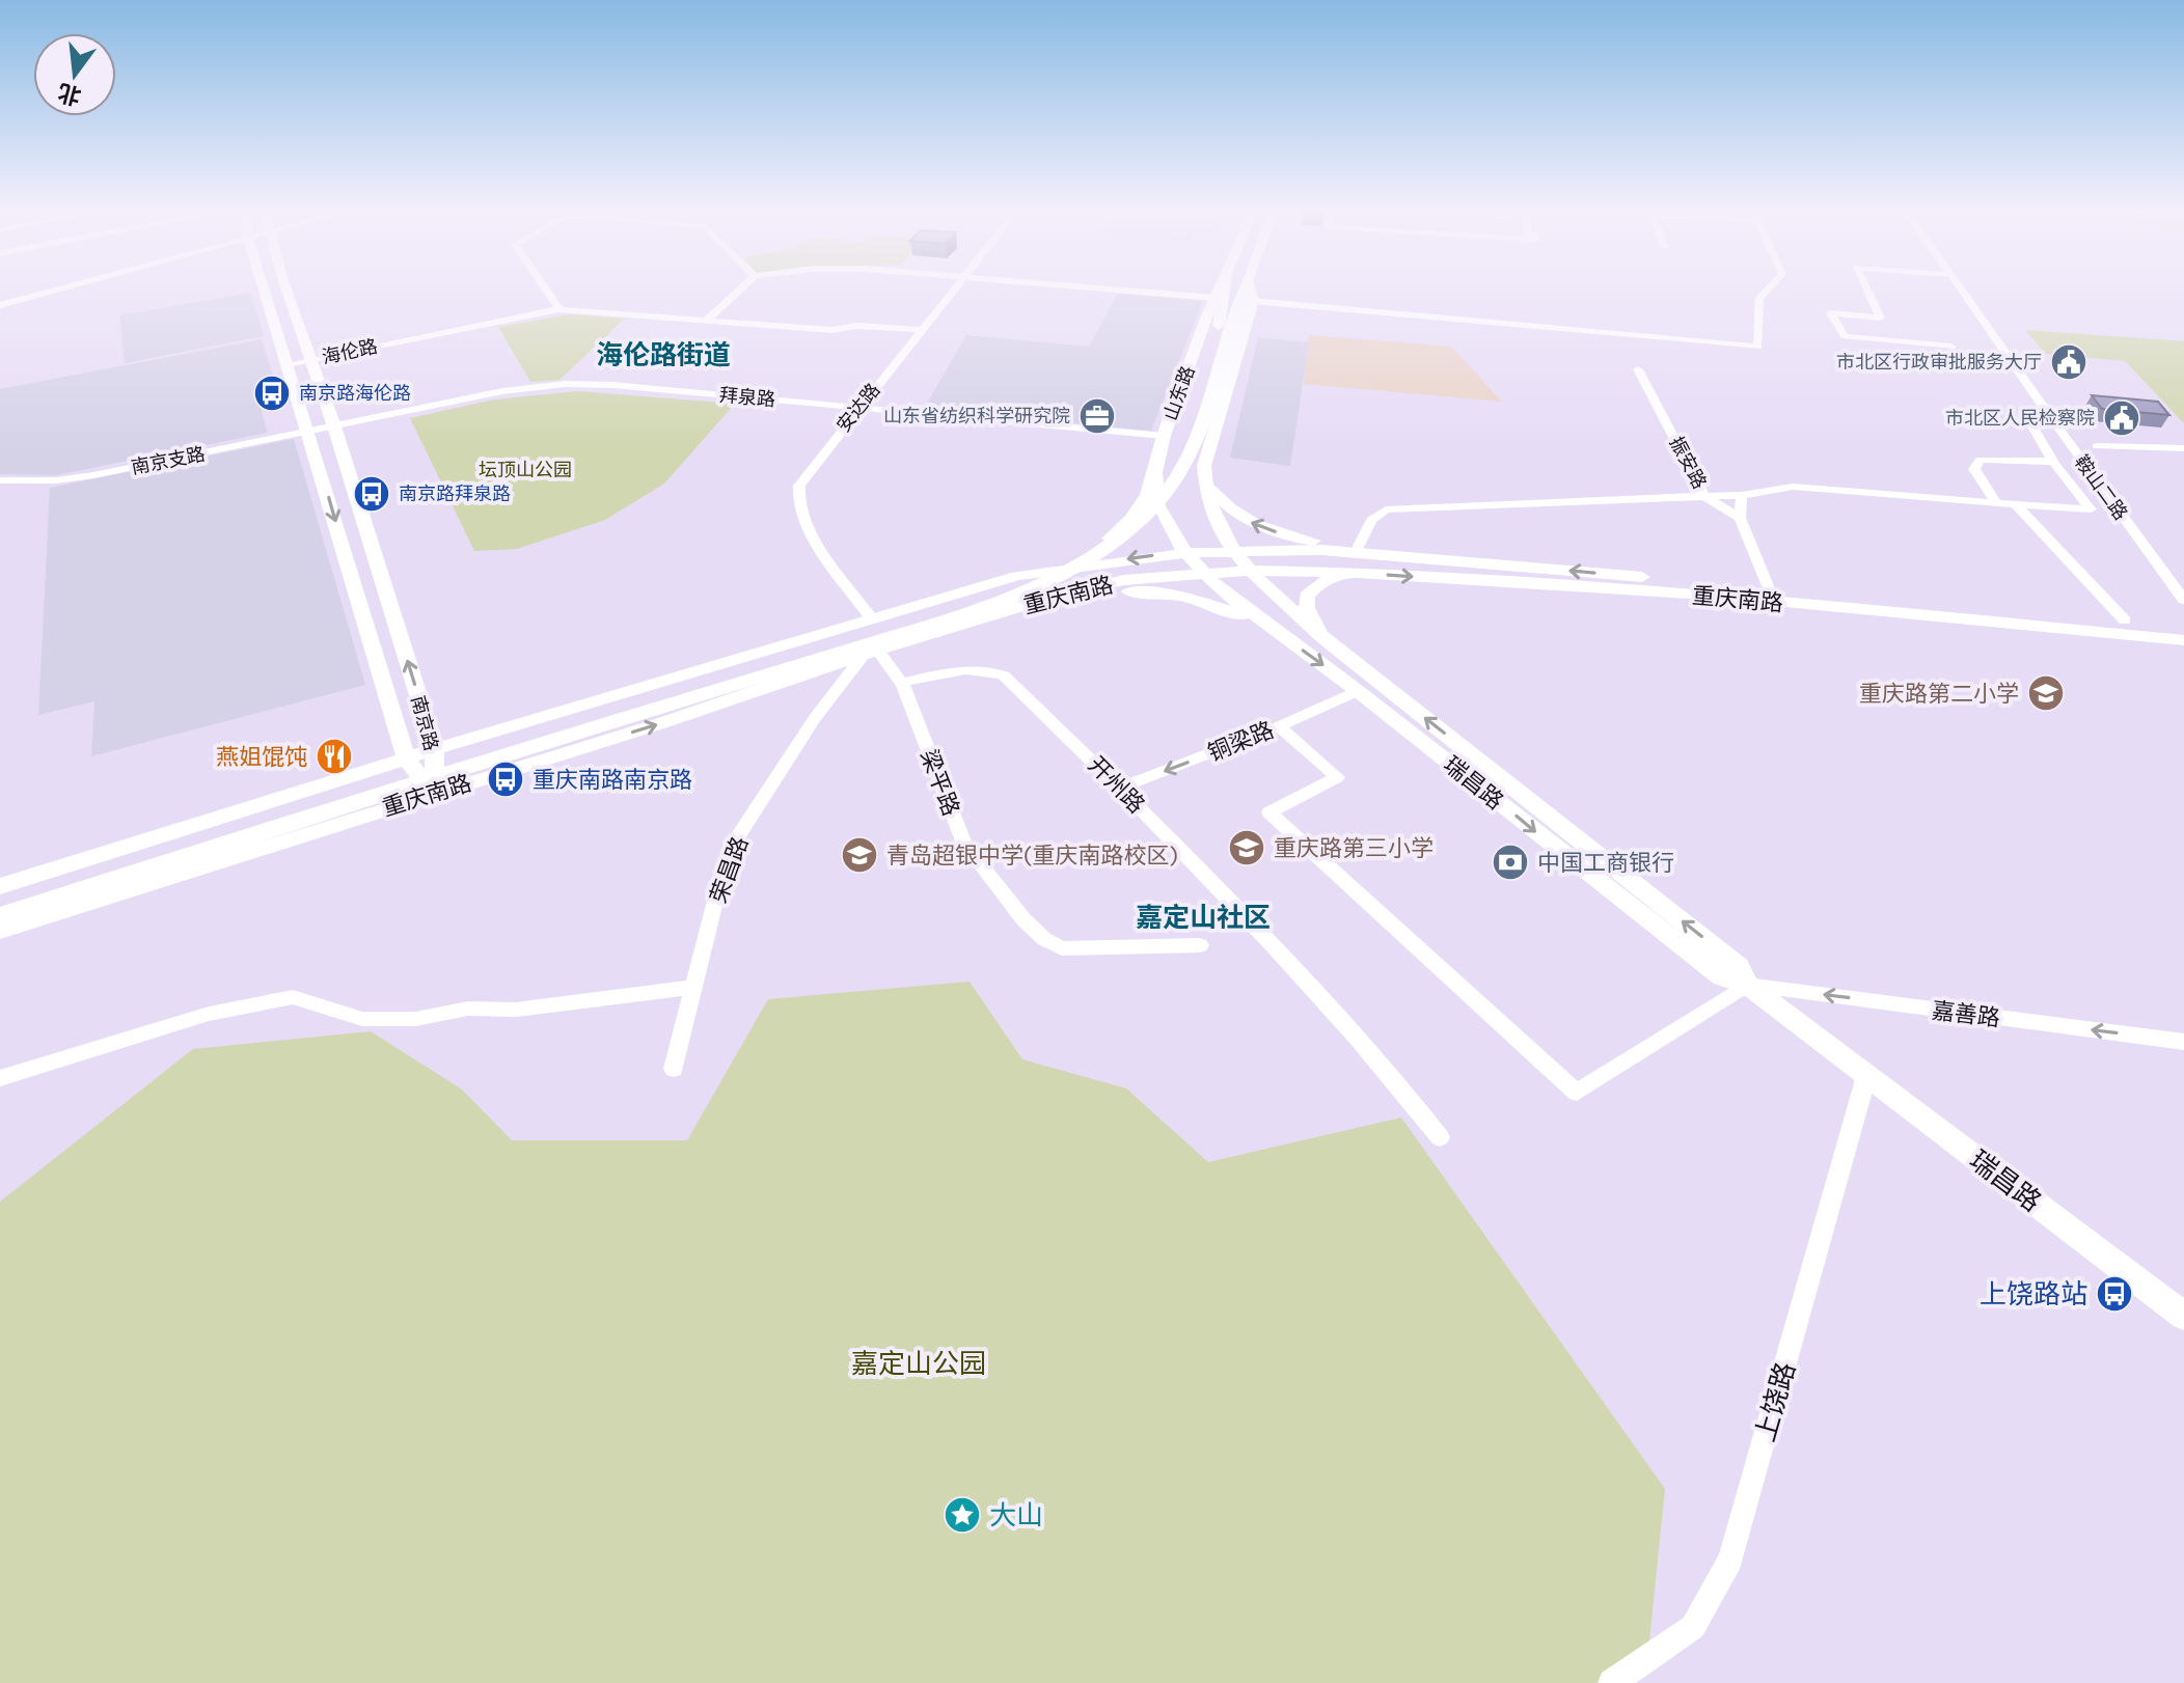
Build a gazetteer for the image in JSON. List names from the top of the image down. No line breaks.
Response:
{"streets":{"main road":["山东路","重庆南路","南京路","瑞昌路"],"street":["海伦路","拜泉路","安达路","南京支路","振安路","鞍山二路","铜梁路","梁平路","开州路","荣昌路","嘉善路","上饶路"]},"crossings":[["海伦路","安达路"],["海伦路","南京路"],["山东路","拜泉路"],["山东路","重庆南路"],["山东路","瑞昌路"],["拜泉路","安达路"],["拜泉路","南京支路"],["拜泉路","南京路"],["安达路","重庆南路"],["南京支路","南京路"],["重庆南路","南京路"],["重庆南路","梁平路"],["重庆南路","瑞昌路"],["重庆南路","荣昌路"],["铜梁路","瑞昌路"],["铜梁路","开州路"],["梁平路","开州路"],["梁平路","荣昌路"],["瑞昌路","嘉善路"],["瑞昌路","上饶路"]],"one_way":["铜梁路","嘉善路"],"districts":["海伦路街道","嘉定山社区"],"parks":["坛顶山公园","嘉定山公园"],"places":{"public building":["市北区行政审批服务大厅","市北区人民检察院"],"bus stop":["南京路海伦路","南京路拜泉路","重庆南路南京路","上饶路站"],"office":["山东省纺织科学研究院"],"school or university":["重庆路第二小学","重庆路第三小学","青岛超银中学(重庆南路校区)"],"restaurant":["燕姐馄饨"],"bank":["中国工商银行"],"place":["大山"]},"north":"bottom"}
